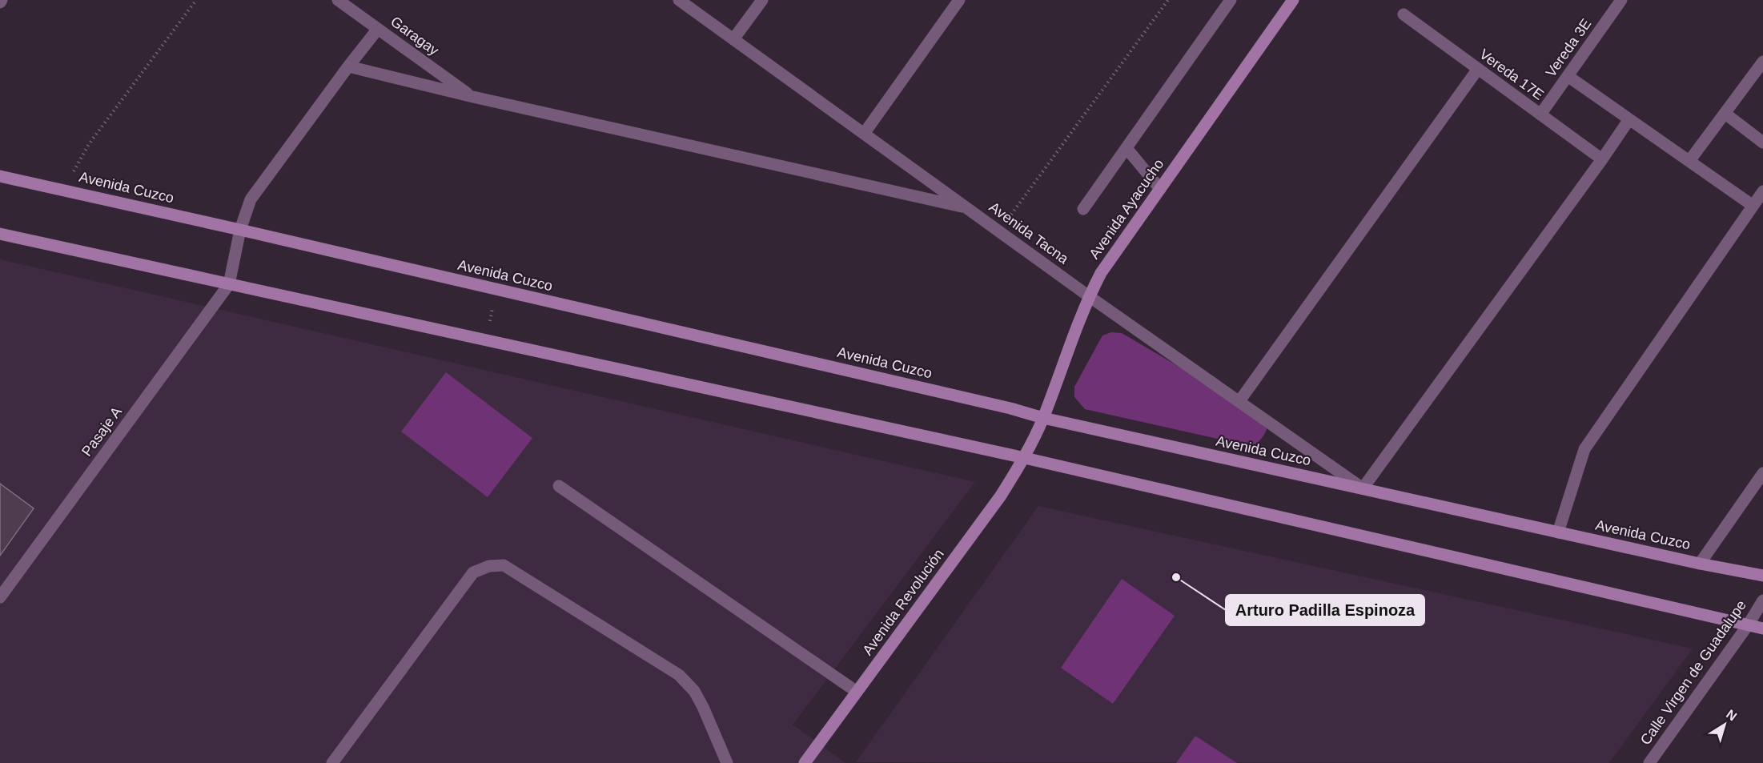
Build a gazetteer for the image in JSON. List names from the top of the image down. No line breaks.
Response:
{"streets":{"street":["Garagay","Vereda 3E","Vereda 17E","Avenida Cuzco","Avenida Ayacucho","Avenida Tacna","Pasaje A","Avenida Revolución","Calle Virgen de Guadalupe"]},"crossings":[["Vereda 3E","Vereda 17E"],["Avenida Cuzco","Avenida Ayacucho"],["Avenida Cuzco","Avenida Tacna"],["Avenida Ayacucho","Avenida Tacna"],["Avenida Ayacucho","Avenida Revolución"]],"places":["Arturo Padilla Espinoza"],"north":"top right"}
